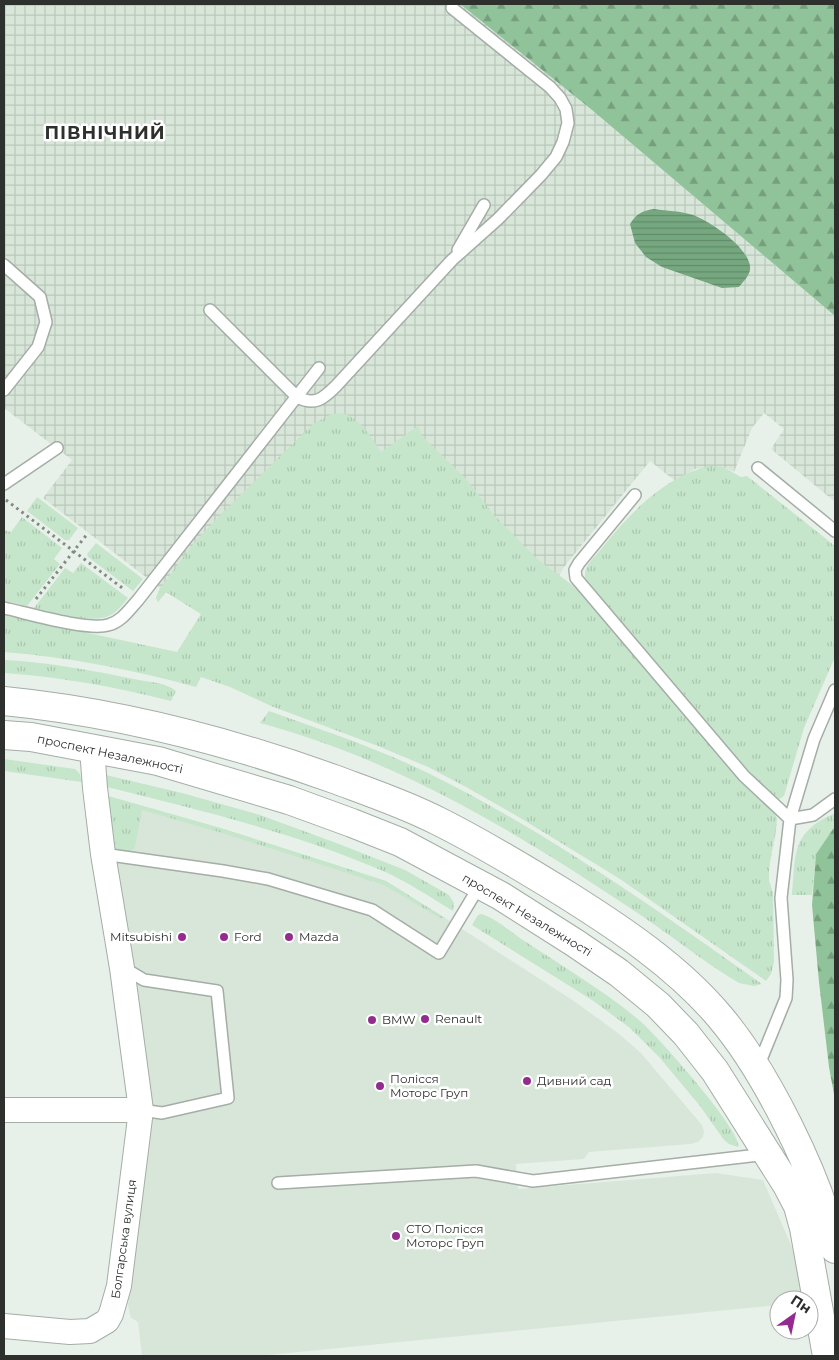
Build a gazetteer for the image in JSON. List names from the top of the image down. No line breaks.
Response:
{"streets":{"main road":["проспект Незалежності"],"street":["Болгарська вулиця"]},"crossings":[["проспект Незалежності","Болгарська вулиця"]],"districts":["ПІВНІЧНИЙ"],"places":["Mitsubishi","Ford","Mazda","Renault","BMW","Дивний сад","Полісся Моторс Груп","СТО Полісся Моторс Груп"],"north":"top right"}
